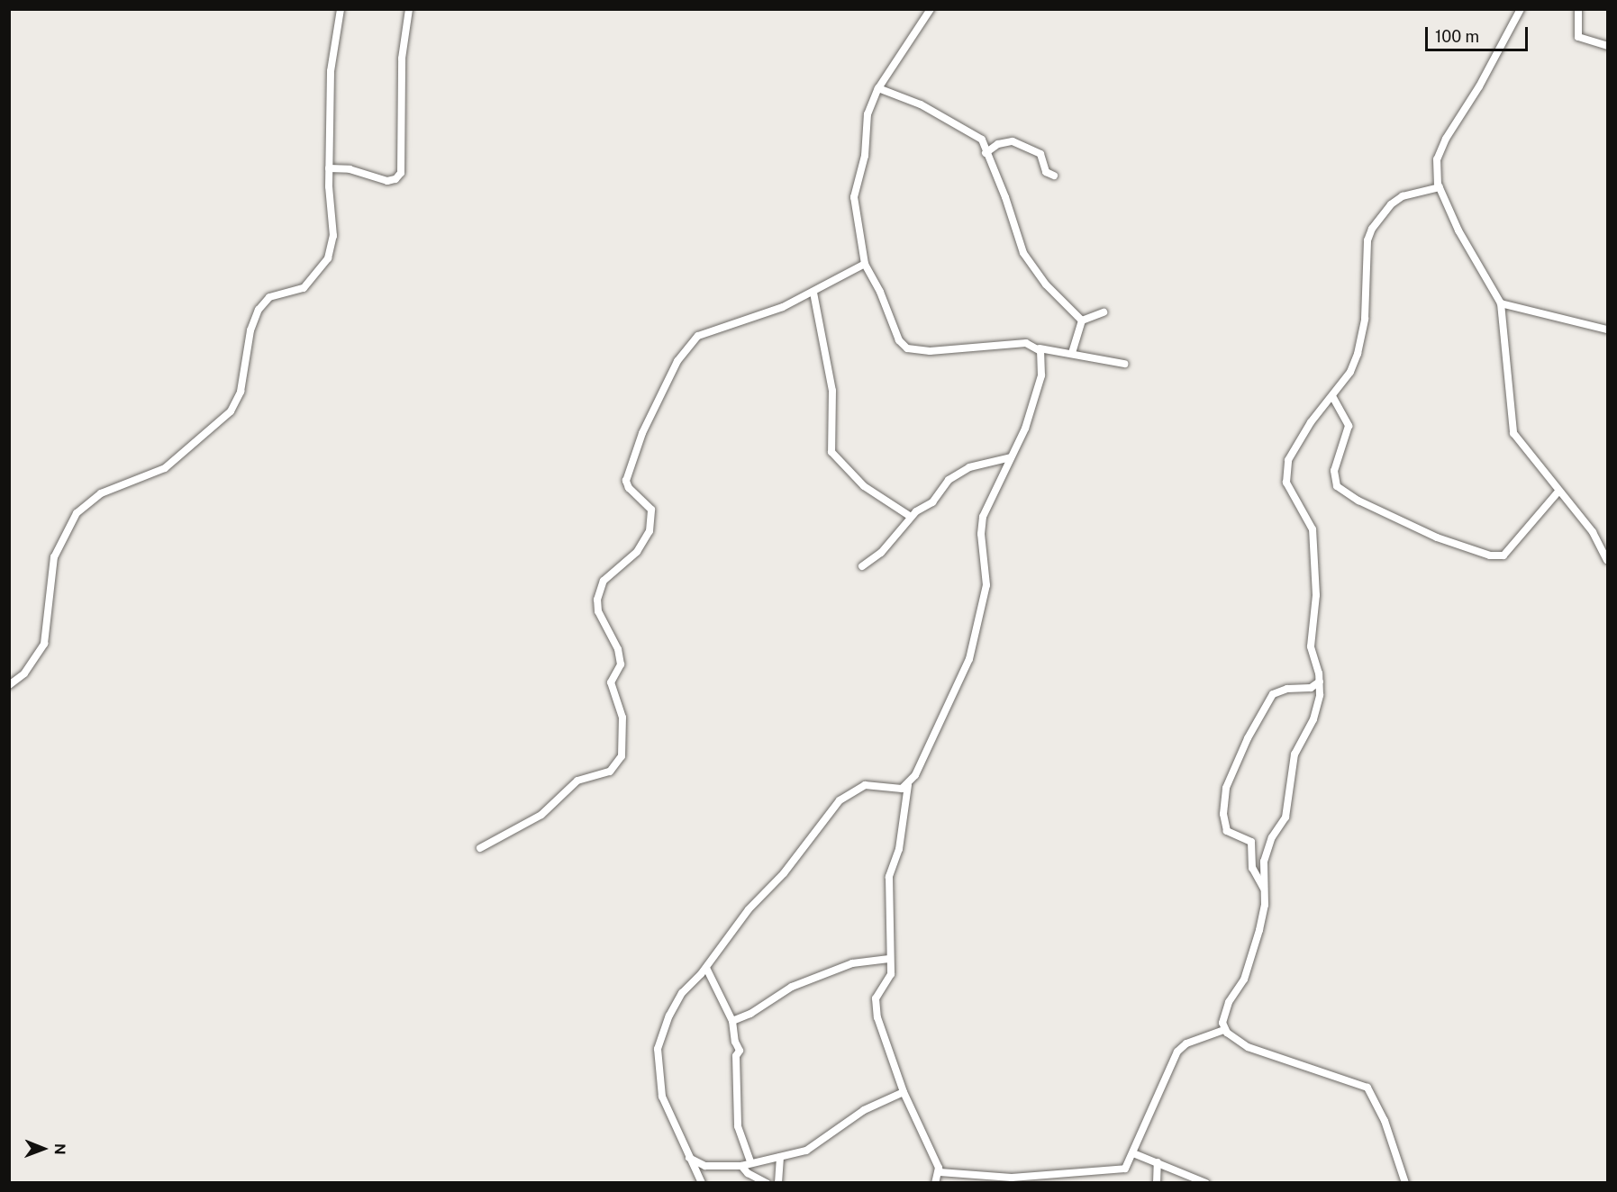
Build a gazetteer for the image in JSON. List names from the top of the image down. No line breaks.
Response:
{"scale_bar":"100 m","north":"right"}
